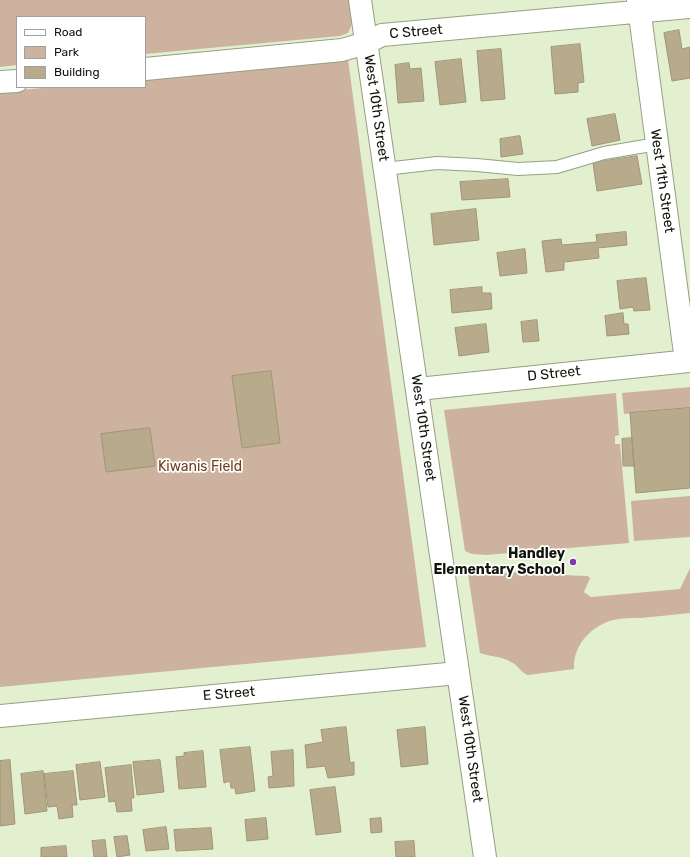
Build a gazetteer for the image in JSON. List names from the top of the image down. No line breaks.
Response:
{"streets":{"street":["C Street","West 10th Street","West 11th Street","D Street","E Street"]},"crossings":[["C Street","West 10th Street"],["C Street","West 11th Street"],["West 10th Street","D Street"],["West 10th Street","E Street"],["West 11th Street","D Street"]],"parks":["Kiwanis Field"],"places":["Handley Elementary School"],"legend":["Road","Park","Building"]}
